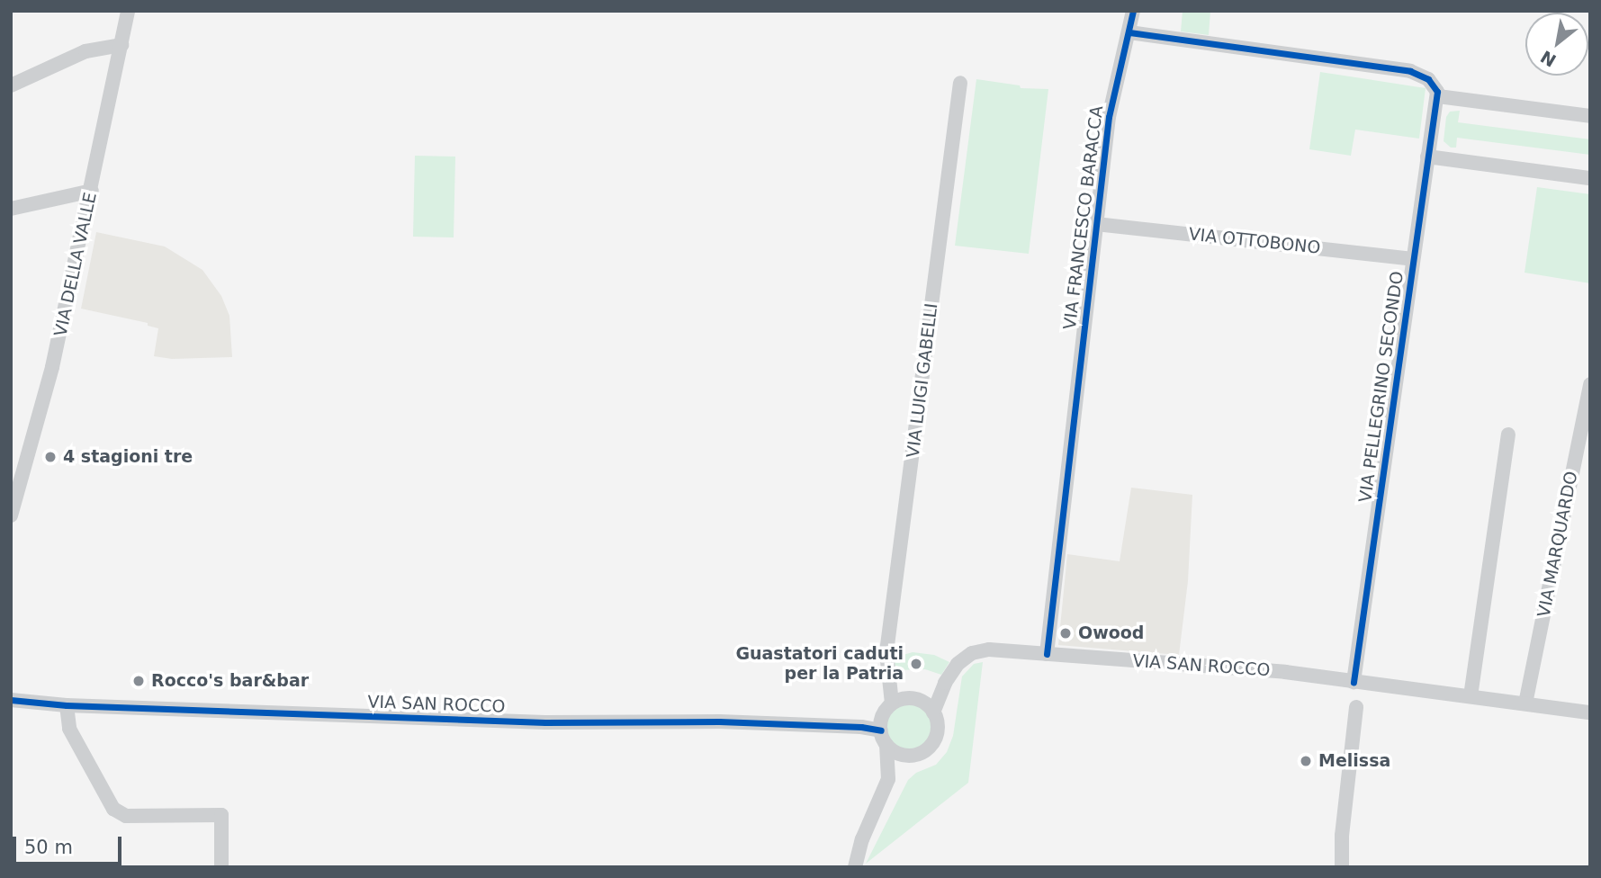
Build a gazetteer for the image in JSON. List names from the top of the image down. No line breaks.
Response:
{"streets":{"street":["VIA FRANCESCO BARACCA","VIA OTTOBONO","VIA DELLA VALLE","VIA LUIGI GABELLI","VIA PELLEGRINO SECONDO","VIA MARQUARDO","VIA SAN ROCCO"]},"crossings":[["VIA FRANCESCO BARACCA","VIA OTTOBONO"],["VIA FRANCESCO BARACCA","VIA SAN ROCCO"],["VIA OTTOBONO","VIA PELLEGRINO SECONDO"],["VIA LUIGI GABELLI","VIA SAN ROCCO"],["VIA PELLEGRINO SECONDO","VIA SAN ROCCO"],["VIA MARQUARDO","VIA SAN ROCCO"]],"places":["4 stagioni tre","Owood","Guastatori caduti per la Patria","Rocco's bar&bar","Melissa"],"scale_bar":"50 m","north":"bottom left"}
